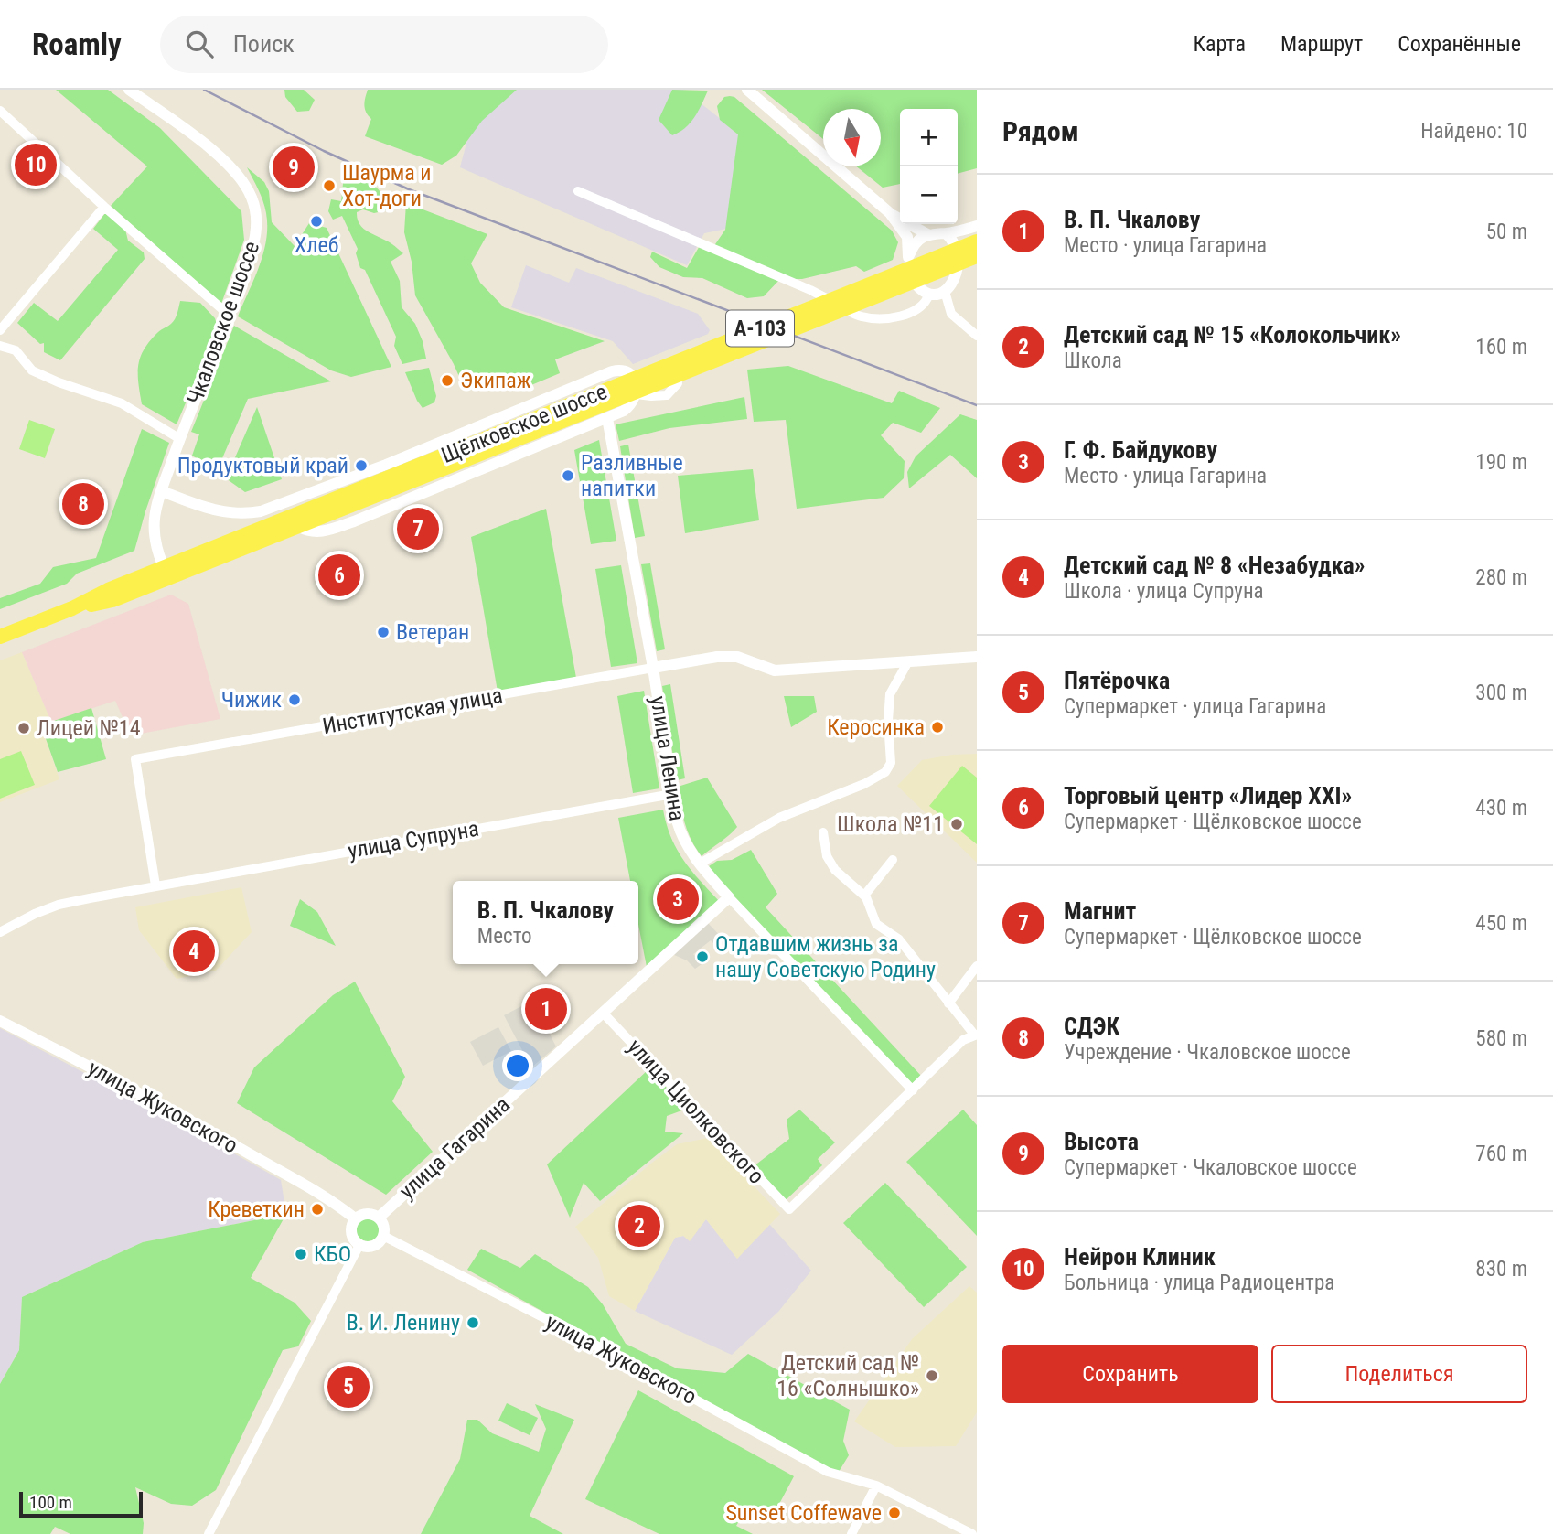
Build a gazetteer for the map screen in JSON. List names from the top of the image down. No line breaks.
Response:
{"streets":{"main road":["А-103","Щёлковское шоссе"],"street":["Чкаловское шоссе","Институтская улица","улица Ленина","улица Супруна","улица Жуковского","улица Циолковского","улица Гагарина"]},"crossings":[["Чкаловское шоссе","Щёлковское шоссе"],["А-103","Щёлковское шоссе"],["А-103","улица Ленина"],["Институтская улица","улица Ленина"],["Институтская улица","улица Супруна"],["улица Ленина","улица Супруна"],["улица Ленина","улица Циолковского"],["улица Ленина","улица Гагарина"],["улица Жуковского","улица Гагарина"],["улица Циолковского","улица Гагарина"]],"places":["Шаурма и Хот-доги","Хлеб","Экипаж","Продуктовый край","Разливные напитки","Ветеран","Чижик","Керосинка","Лицей №14","Школа №11","Отдавшим жизнь за нашу Советскую Родину","Креветкин","КБО","В. И. Ленину","Детский сад № 16 «Солнышко»","Sunset Coffewave"],"scale_bar":"100 m","north":"bottom","page":{"header":"Roamly","search":"Поиск","nav":["Карта","Маршрут","Сохранённые"],"heading":["Рядом","Найдено: 10"],"map_buttons":["+","−"],"pins":["10","9","8","7","6","3","4","1","2","5"],"list":[{"mark":"1","name":"В. П. Чкалову","note":"Место · улица Гагарина","value":"50 m"},{"mark":"2","name":"Детский сад № 15 «Колокольчик»","note":"Школа","value":"160 m"},{"mark":"3","name":"Г. Ф. Байдукову","note":"Место · улица Гагарина","value":"190 m"},{"mark":"4","name":"Детский сад № 8 «Незабудка»","note":"Школа · улица Супруна","value":"280 m"},{"mark":"5","name":"Пятёрочка","note":"Супермаркет · улица Гагарина","value":"300 m"},{"mark":"6","name":"Торговый центр «Лидер XXI»","note":"Супермаркет · Щёлковское шоссе","value":"430 m"},{"mark":"7","name":"Магнит","note":"Супермаркет · Щёлковское шоссе","value":"450 m"},{"mark":"8","name":"СДЭК","note":"Учреждение · Чкаловское шоссе","value":"580 m"},{"mark":"9","name":"Высота","note":"Супермаркет · Чкаловское шоссе","value":"760 m"},{"mark":"10","name":"Нейрон Клиник","note":"Больница · улица Радиоцентра","value":"830 m"}],"popup":["В. П. Чкалову","Место"],"buttons":["Сохранить","Поделиться"],"scale":"100 m"}}
